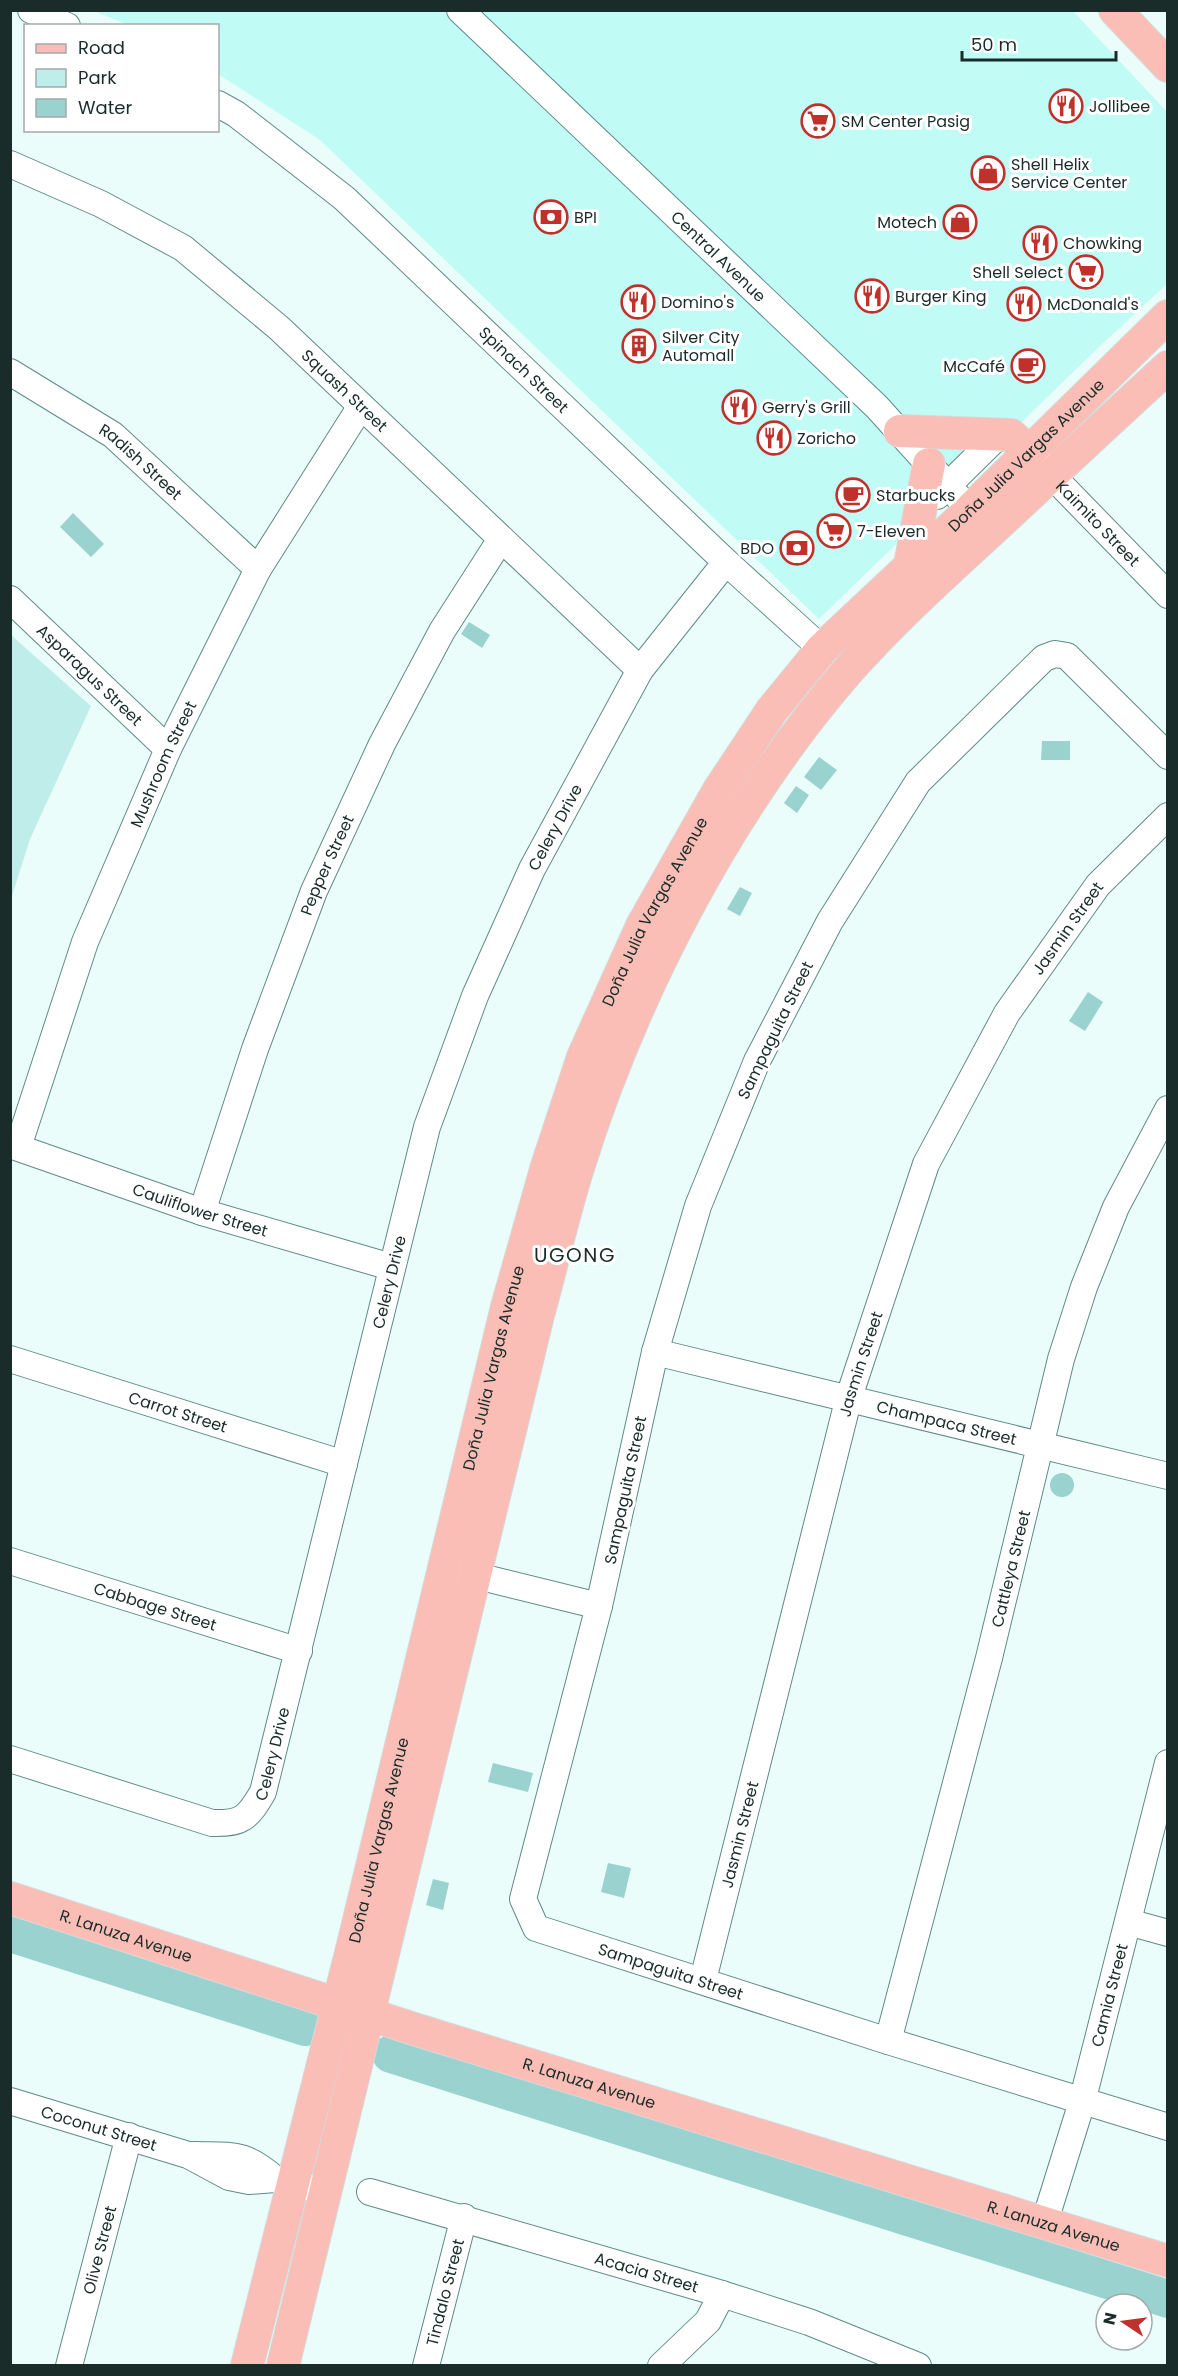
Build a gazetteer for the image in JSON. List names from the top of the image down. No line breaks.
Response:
{"streets":{"main road":["Doña Julia Vargas Avenue","R. Lanuza Avenue"],"street":["Central Avenue","Spinach Street","Squash Street","Radish Street","Kaimito Street","Asparagus Street","Mushroom Street","Celery Drive","Pepper Street","Jasmin Street","Sampaguita Street","Cauliflower Street","Carrot Street","Champaca Street","Cattleya Street","Cabbage Street","Camia Street","Coconut Street","Olive Street","Acacia Street","Tindalo Street"]},"crossings":[["Central Avenue","Doña Julia Vargas Avenue"],["Spinach Street","Doña Julia Vargas Avenue"],["Spinach Street","Celery Drive"],["Squash Street","Mushroom Street"],["Squash Street","Celery Drive"],["Squash Street","Pepper Street"],["Doña Julia Vargas Avenue","Kaimito Street"],["Doña Julia Vargas Avenue","R. Lanuza Avenue"],["Doña Julia Vargas Avenue","Coconut Street"],["Radish Street","Mushroom Street"],["Asparagus Street","Mushroom Street"],["Mushroom Street","Cauliflower Street"],["Celery Drive","Cauliflower Street"],["Celery Drive","Carrot Street"],["Celery Drive","Cabbage Street"],["Pepper Street","Cauliflower Street"],["Jasmin Street","Sampaguita Street"],["Jasmin Street","Champaca Street"],["Sampaguita Street","Champaca Street"],["Sampaguita Street","Cattleya Street"],["Sampaguita Street","Camia Street"],["Champaca Street","Cattleya Street"],["R. Lanuza Avenue","Camia Street"],["Coconut Street","Olive Street"],["Acacia Street","Tindalo Street"]],"districts":["UGONG"],"places":{"restaurant":["Jollibee","Chowking","Burger King","Domino's","McDonald's","Gerry's Grill","Zoricho"],"supermarket":["SM Center Pasig","Shell Select","7-Eleven"],"shop":["Shell Helix Service Center","Motech"],"bank":["BPI","BDO"],"building":["Silver City Automall"],"cafe":["McCafé","Starbucks"]},"legend":["Road","Park","Water"],"scale_bar":"50 m","north":"left"}
